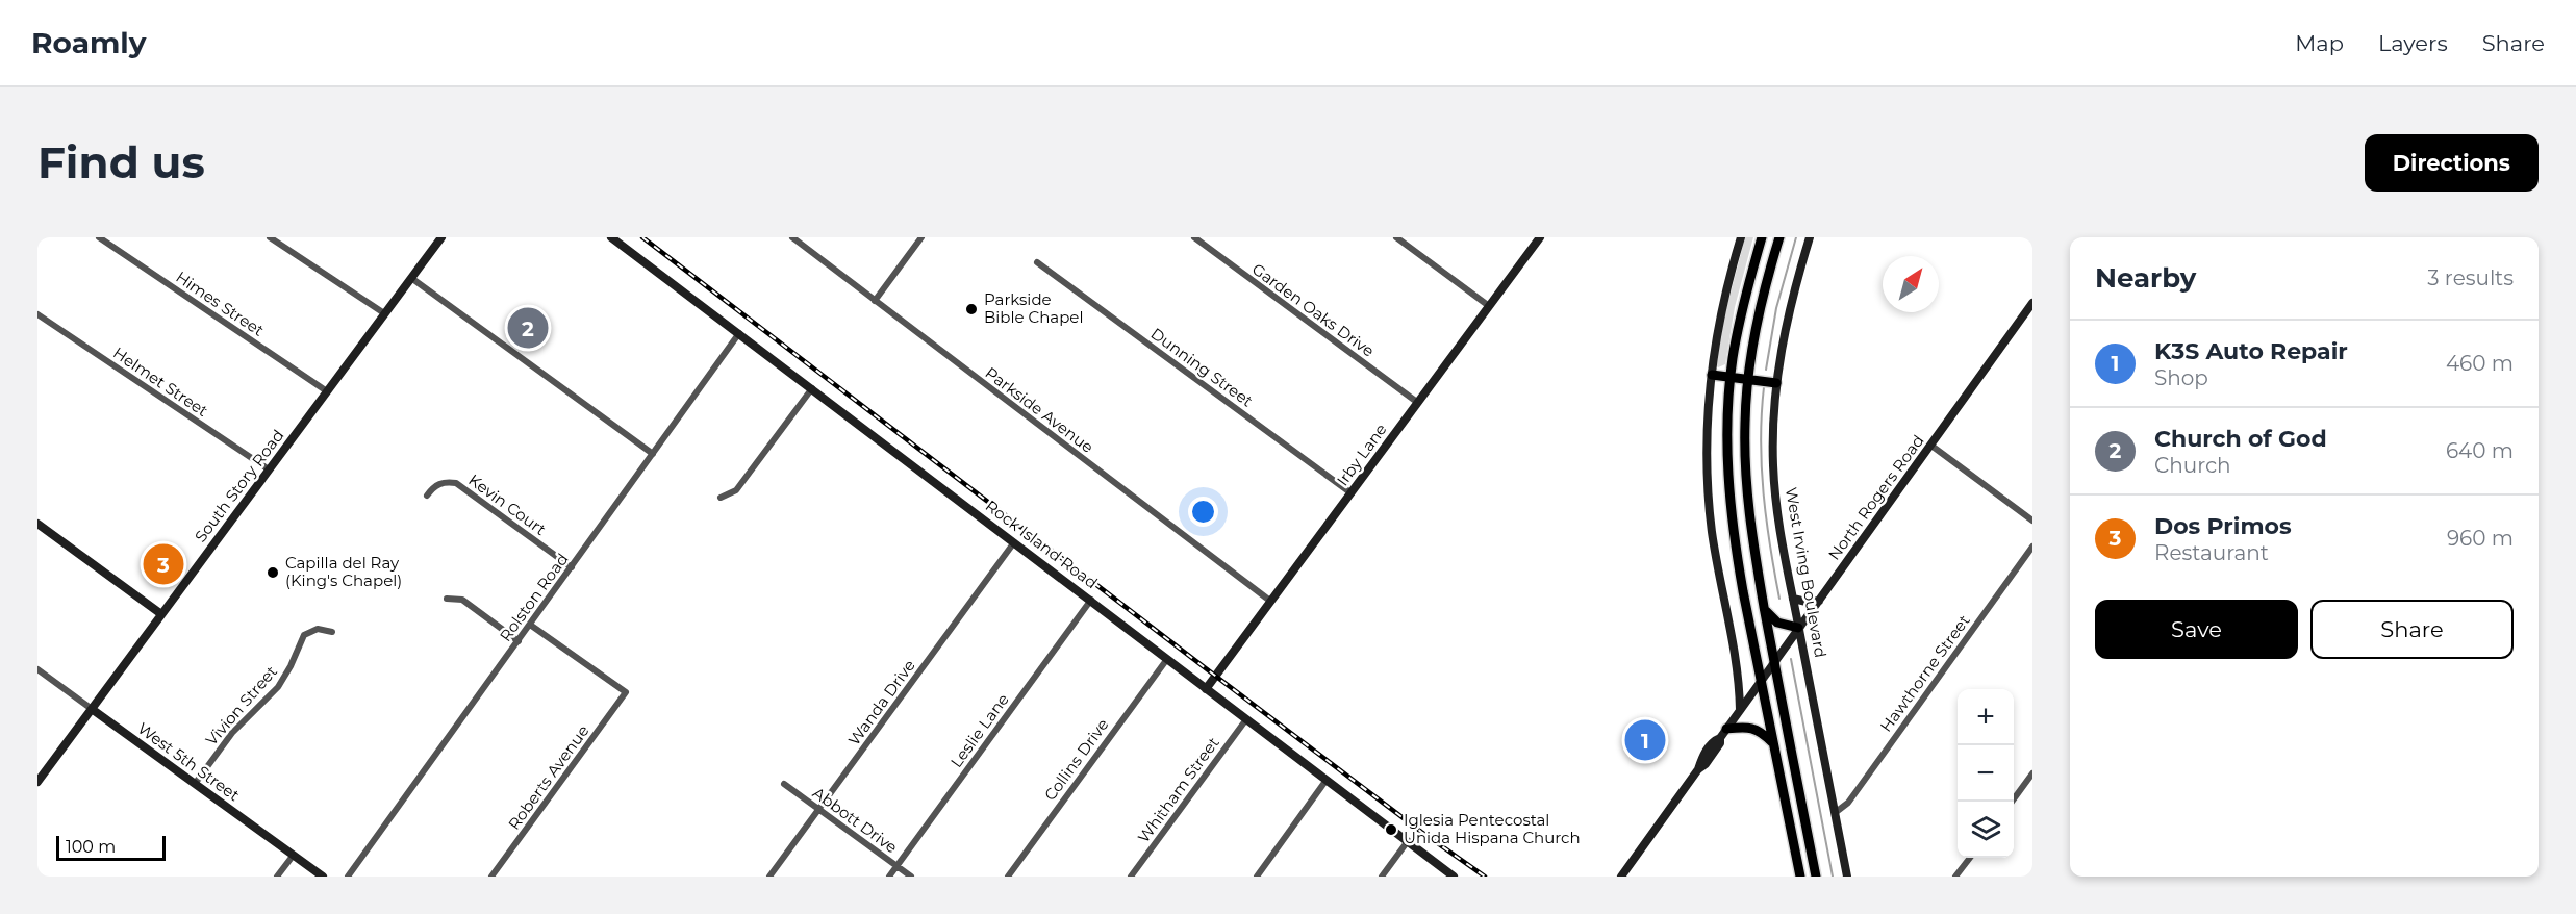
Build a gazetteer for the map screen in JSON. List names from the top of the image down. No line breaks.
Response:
{"streets":{"street":["Himes Street","Garden Oaks Drive","Dunning Street","Helmet Street","Parkside Avenue","Irby Lane","South Story Road","North Rogers Road","Kevin Court","Rock Island Road","West Irving Boulevard","Rolston Road","Hawthorne Street","Wanda Drive","Vivion Street","Leslie Lane","Collins Drive","West 5th Street","Roberts Avenue","Whitham Street","Abbott Drive"]},"crossings":[["Himes Street","South Story Road"],["Garden Oaks Drive","Irby Lane"],["Dunning Street","Irby Lane"],["Helmet Street","South Story Road"],["Parkside Avenue","Irby Lane"],["Irby Lane","Rock Island Road"],["South Story Road","West 5th Street"],["North Rogers Road","West Irving Boulevard"],["Kevin Court","Rolston Road"],["Rock Island Road","Rolston Road"],["Rock Island Road","Wanda Drive"],["Rock Island Road","Leslie Lane"],["Rock Island Road","Collins Drive"],["Rock Island Road","Whitham Street"],["West Irving Boulevard","Hawthorne Street"],["Rolston Road","Roberts Avenue"],["Wanda Drive","Abbott Drive"],["Vivion Street","West 5th Street"],["Leslie Lane","Abbott Drive"]],"places":["Parkside Bible Chapel","Capilla del Ray (King's Chapel)","Iglesia Pentecostal Unida Hispana Church"],"scale_bar":"100 m","north":"top right","page":{"header":"Roamly","nav":["Map","Layers","Share"],"buttons":["Directions",["Save","Share"]],"title":"Find us","heading":["Nearby","3 results"],"pins":["2","3","1"],"list":[{"mark":"1","name":"K3S Auto Repair","note":"Shop","value":"460 m"},{"mark":"2","name":"Church of God","note":"Church","value":"640 m"},{"mark":"3","name":"Dos Primos","note":"Restaurant","value":"960 m"}],"map_buttons":["+","−"],"scale":"100 m"}}
